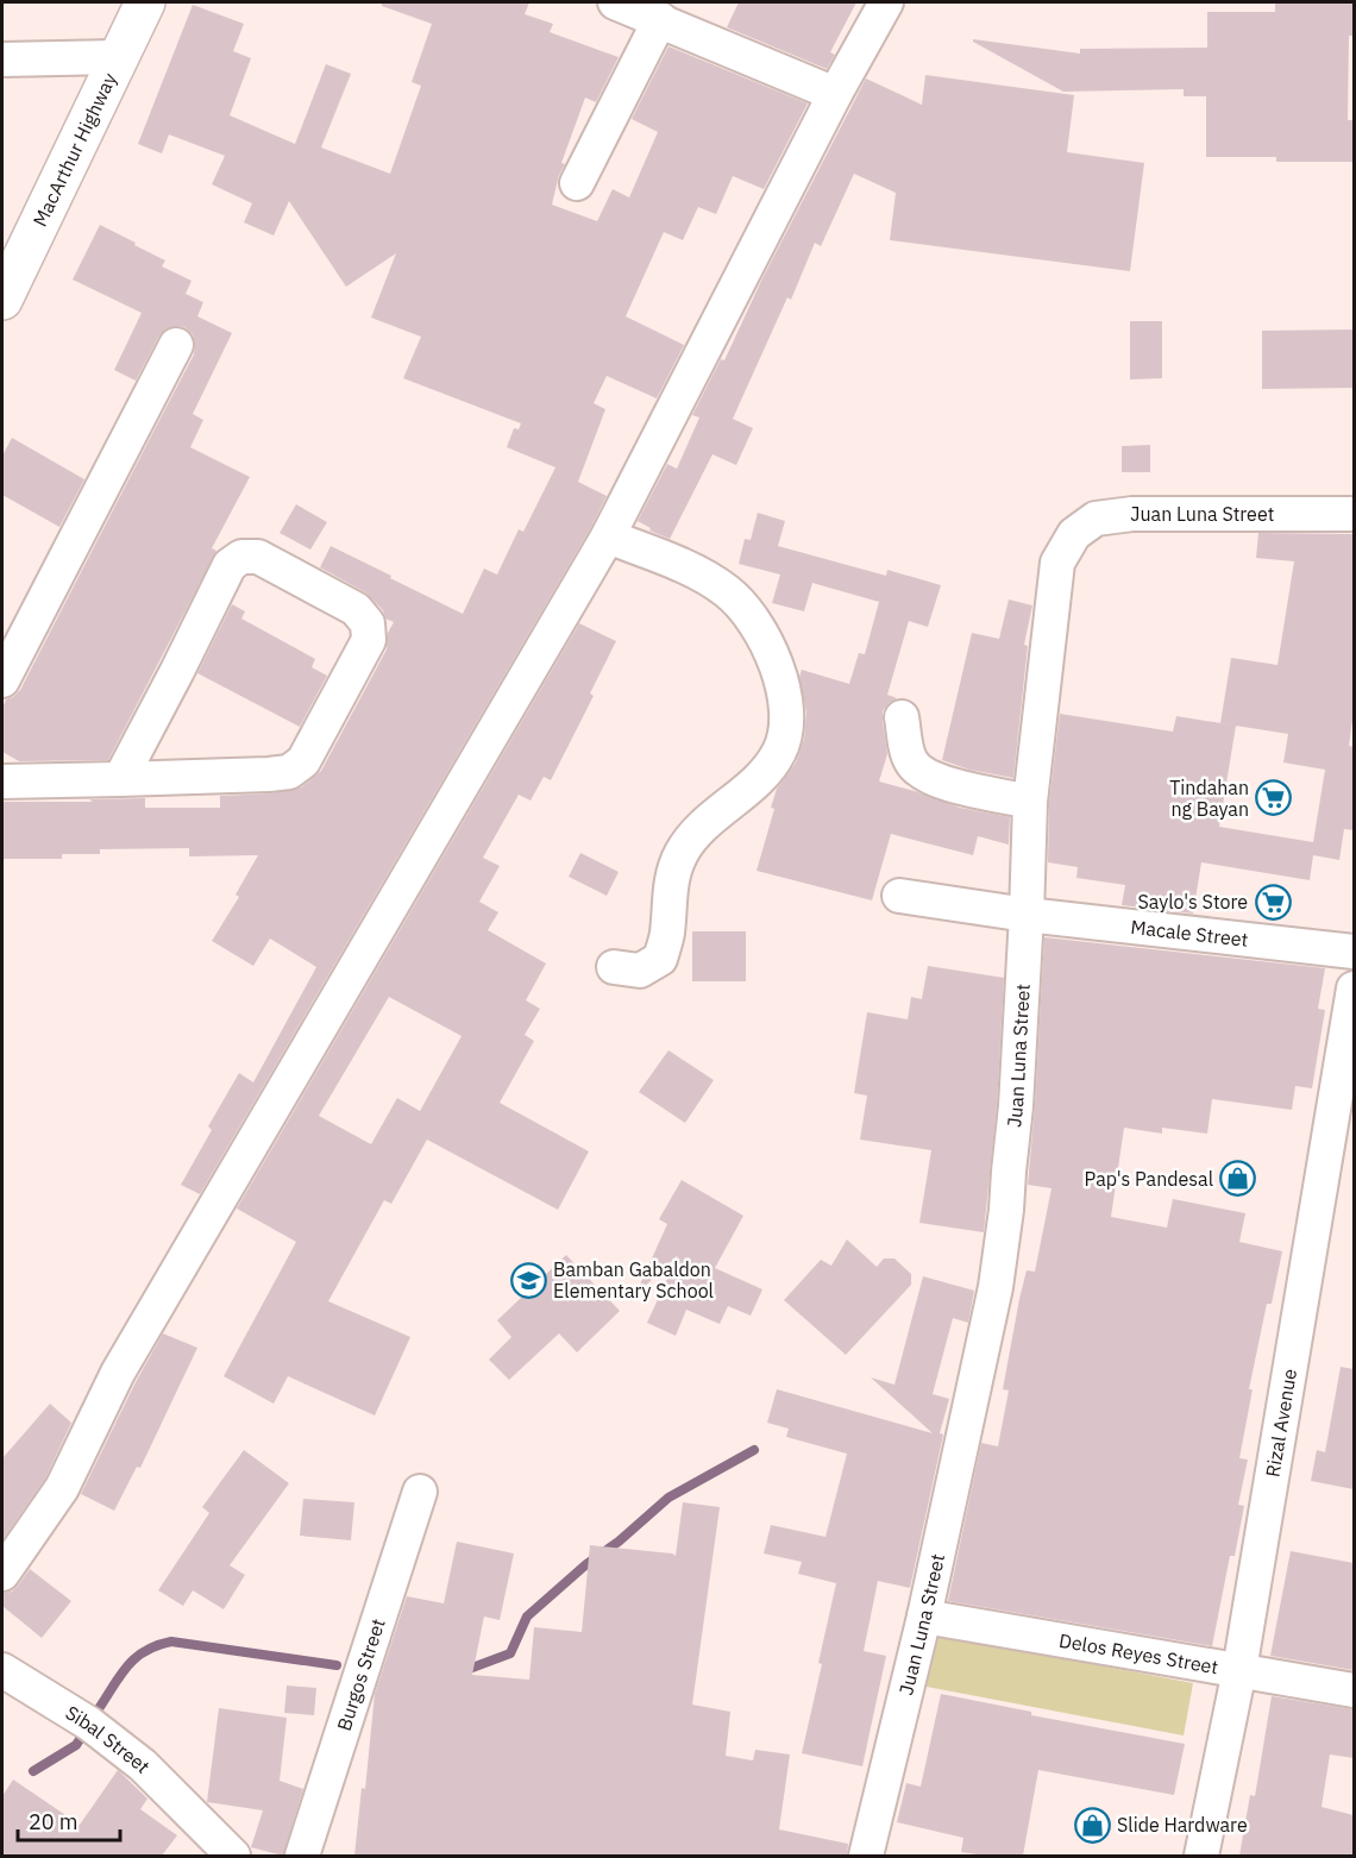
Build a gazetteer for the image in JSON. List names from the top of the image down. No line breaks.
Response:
{"streets":{"highway":["MacArthur Highway"],"street":["Juan Luna Street","Macale Street","Rizal Avenue","Delos Reyes Street","Burgos Street","Sibal Street"]},"crossings":[["Juan Luna Street","Macale Street"],["Juan Luna Street","Delos Reyes Street"],["Rizal Avenue","Delos Reyes Street"]],"places":{"supermarket":["Tindahan ng Bayan","Saylo's Store"],"shop":["Pap's Pandesal","Slide Hardware"],"school or university":["Bamban Gabaldon Elementary School"]},"scale_bar":"20 m"}
